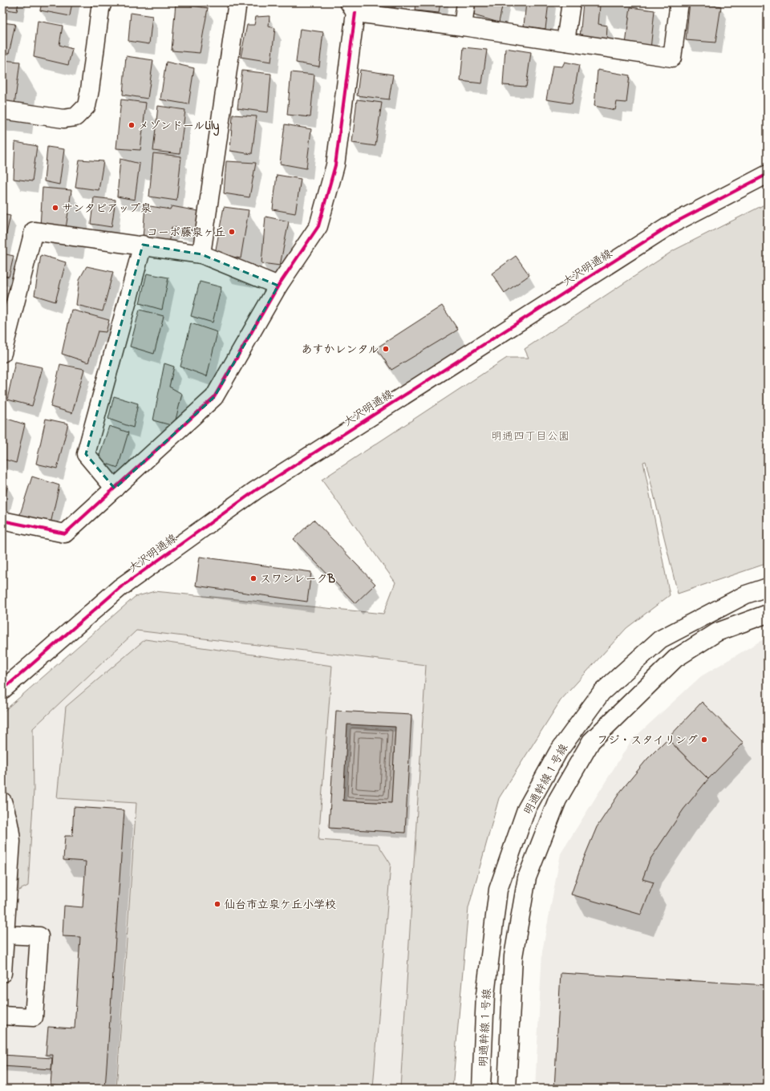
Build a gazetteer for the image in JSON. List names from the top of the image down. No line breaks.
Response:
{"streets":{"street":["大沢明通線","明通幹線１号線"]},"parks":["明通四丁目公園"],"places":["メゾンドールLily","サンタピアップ泉","コーポ藤泉ヶ丘","あすかレンタル","スワンレークB","フジ・スタイリング","仙台市立泉ケ丘小学校"]}
